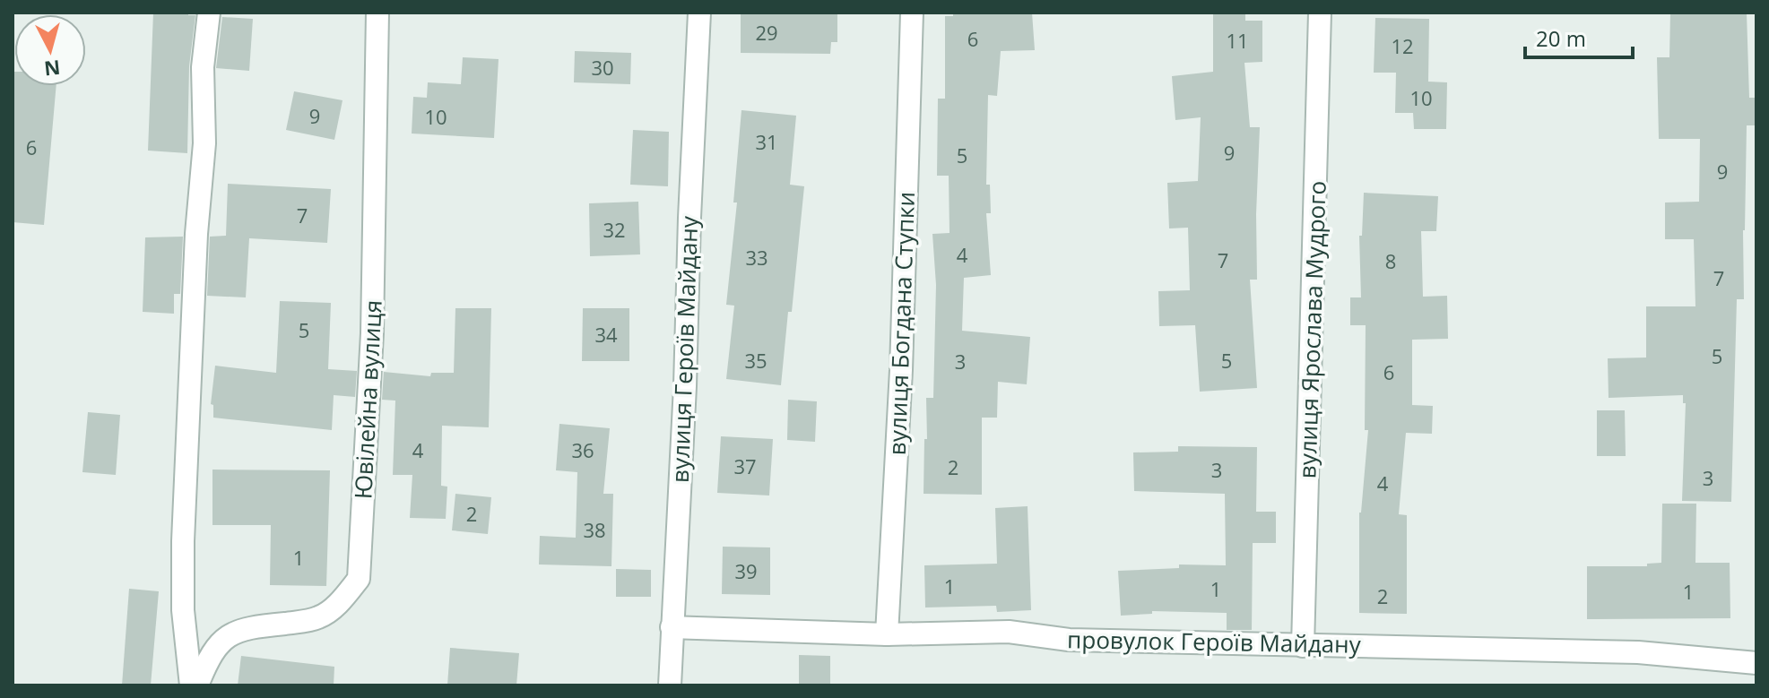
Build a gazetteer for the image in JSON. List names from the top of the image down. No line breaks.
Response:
{"streets":{"street":["вулиця Богдана Ступки","вулиця Ярослава Мудрого","вулиця Героїв Майдану","Ювілейна вулиця","провулок Героїв Майдану"]},"crossings":[["вулиця Богдана Ступки","провулок Героїв Майдану"],["вулиця Ярослава Мудрого","провулок Героїв Майдану"],["вулиця Героїв Майдану","провулок Героїв Майдану"]],"house_numbers":["29","6","11","12","30","10","9","10","31","6","9","5","9","7","32","4","33","7","8","7","5","34","5","35","5","3","6","4","36","37","2","3","3","4","2","38","1","39","1","1","1","2"],"scale_bar":"20 m","north":"bottom"}
